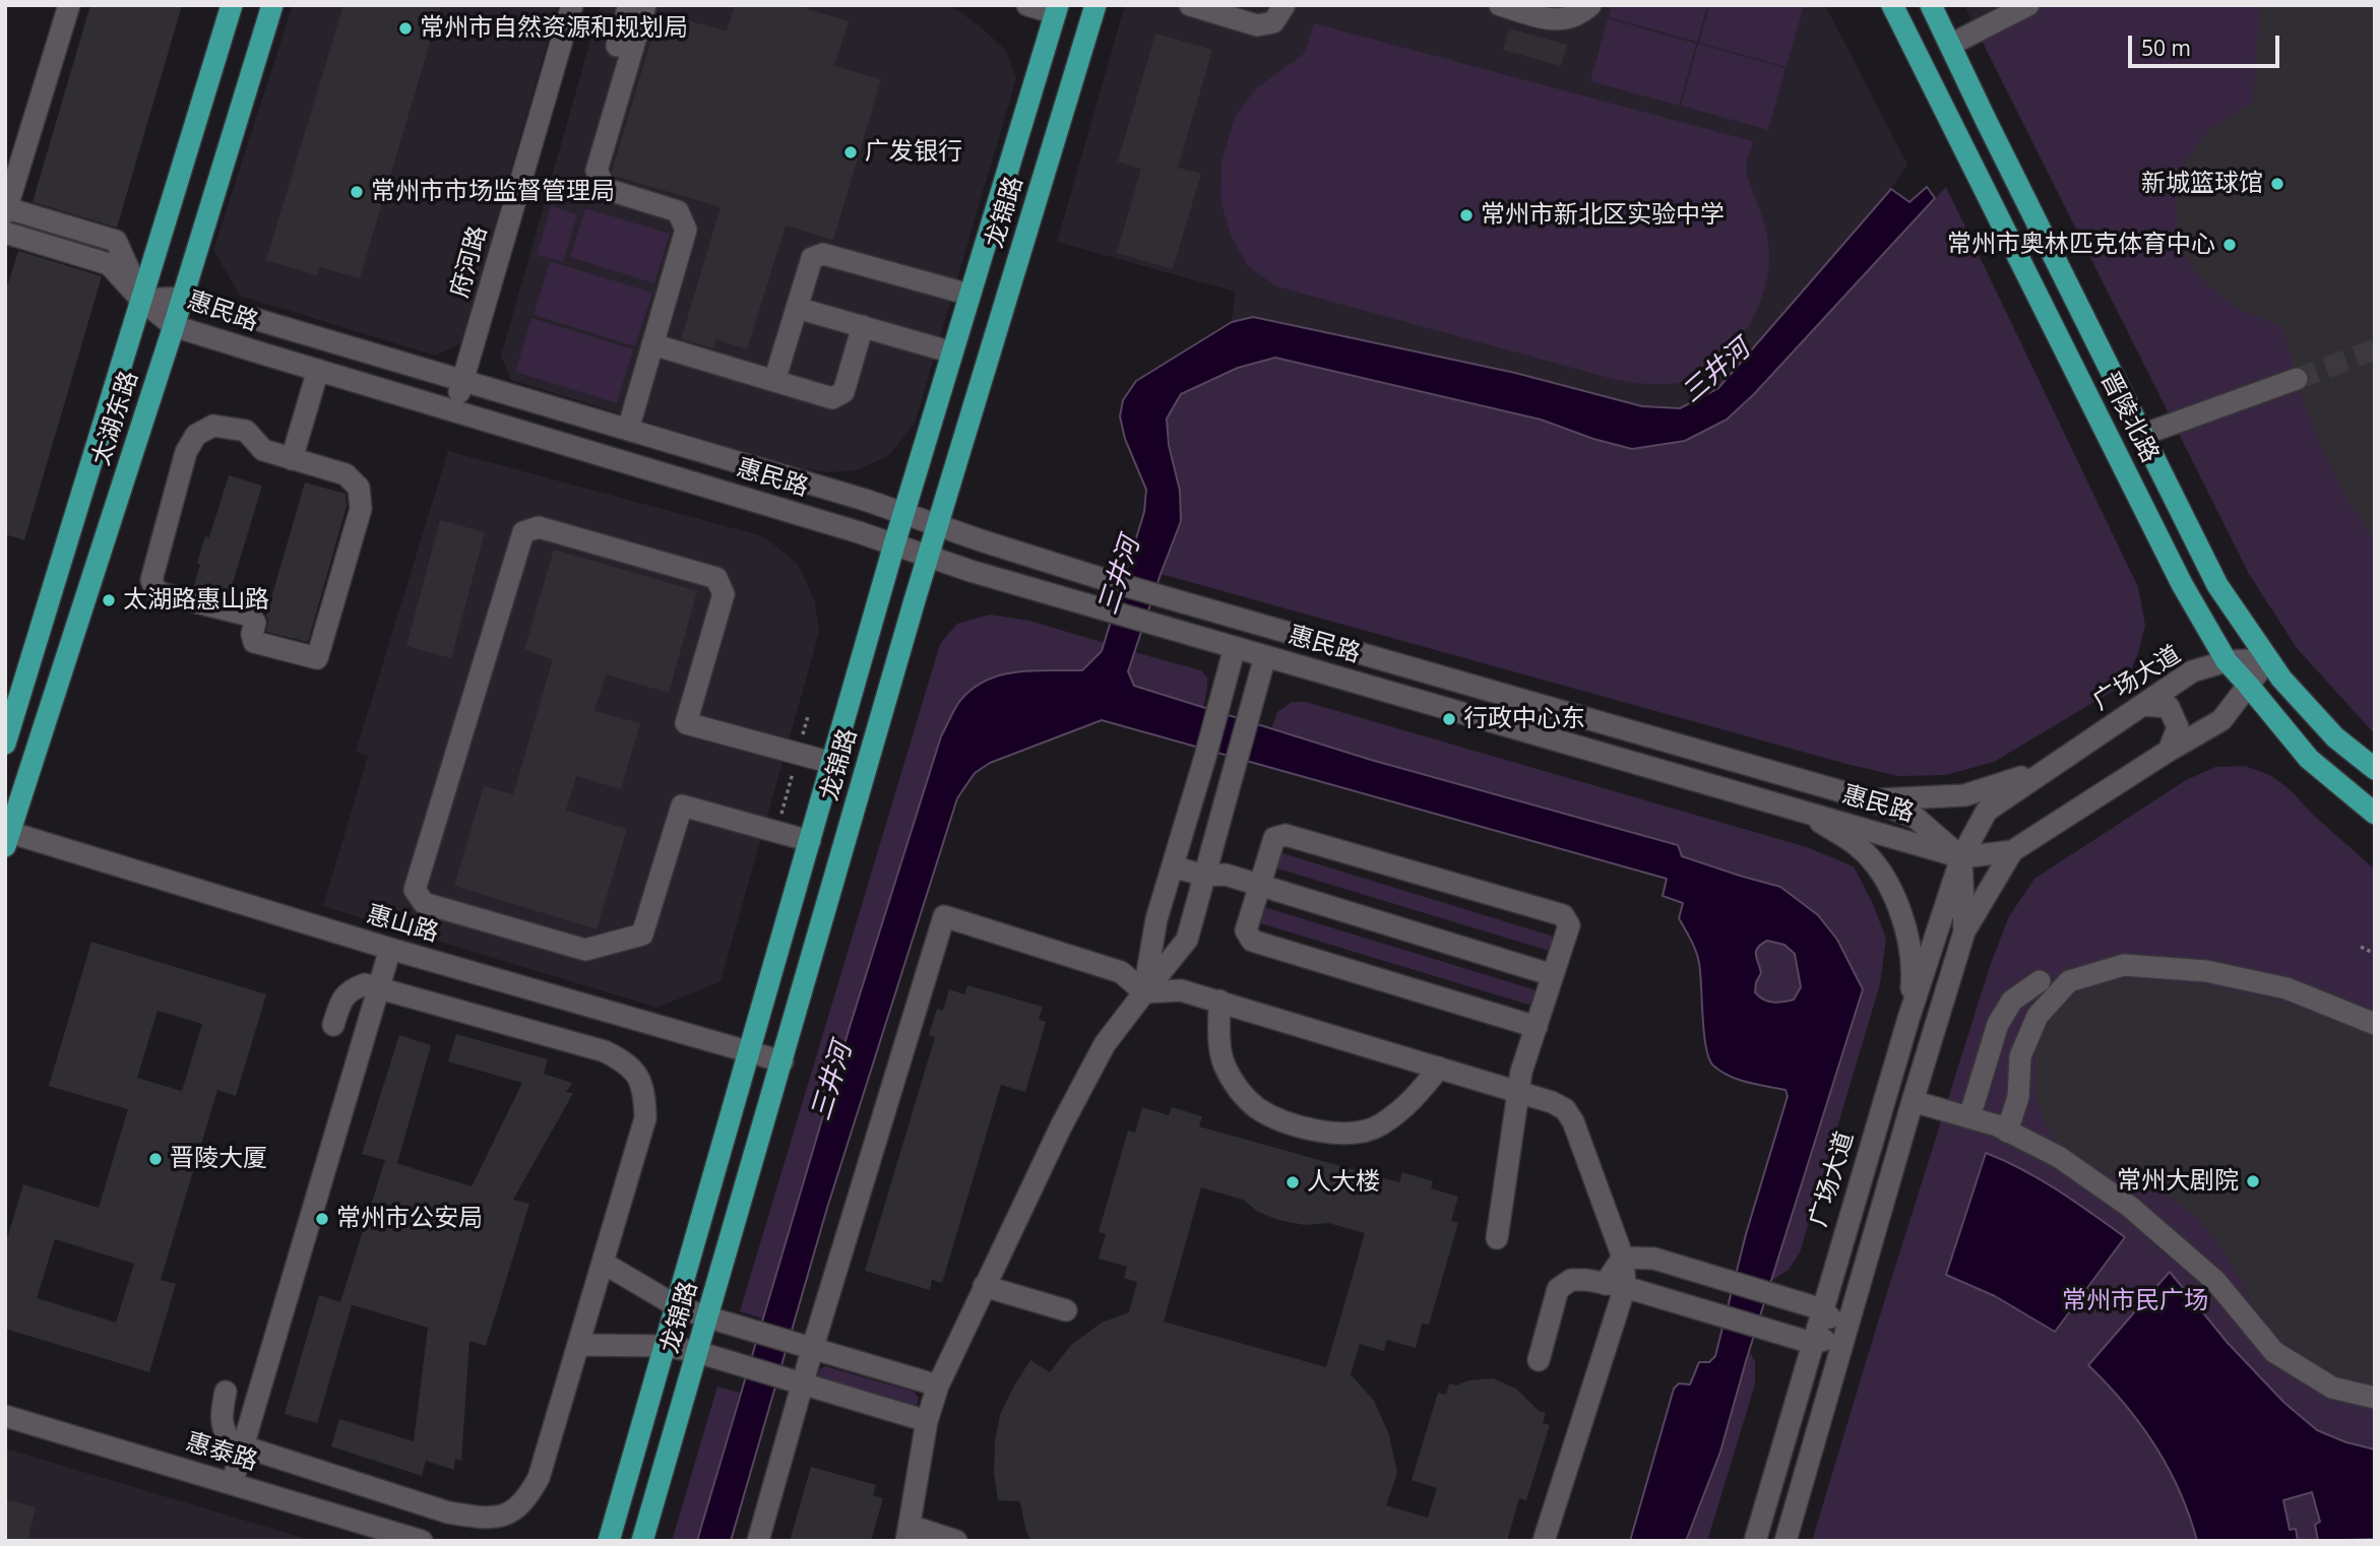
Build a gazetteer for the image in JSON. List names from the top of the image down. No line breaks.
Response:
{"streets":{"main road":["龙锦路","晋陵北路","太湖东路"],"street":["府河路","惠民路","广场大道","惠山路","惠泰路"]},"crossings":[["龙锦路","惠民路"],["龙锦路","惠山路"],["府河路","惠民路"],["惠民路","太湖东路"],["惠民路","广场大道"],["晋陵北路","广场大道"],["太湖东路","惠山路"]],"water":["三井河"],"parks":["常州市民广场"],"places":["常州市自然资源和规划局","广发银行","新城篮球馆","常州市市场监督管理局","常州市新北区实验中学","常州市奥林匹克体育中心","太湖路惠山路","行政中心东","晋陵大厦","常州大剧院","人大楼","常州市公安局"],"scale_bar":"50 m"}
